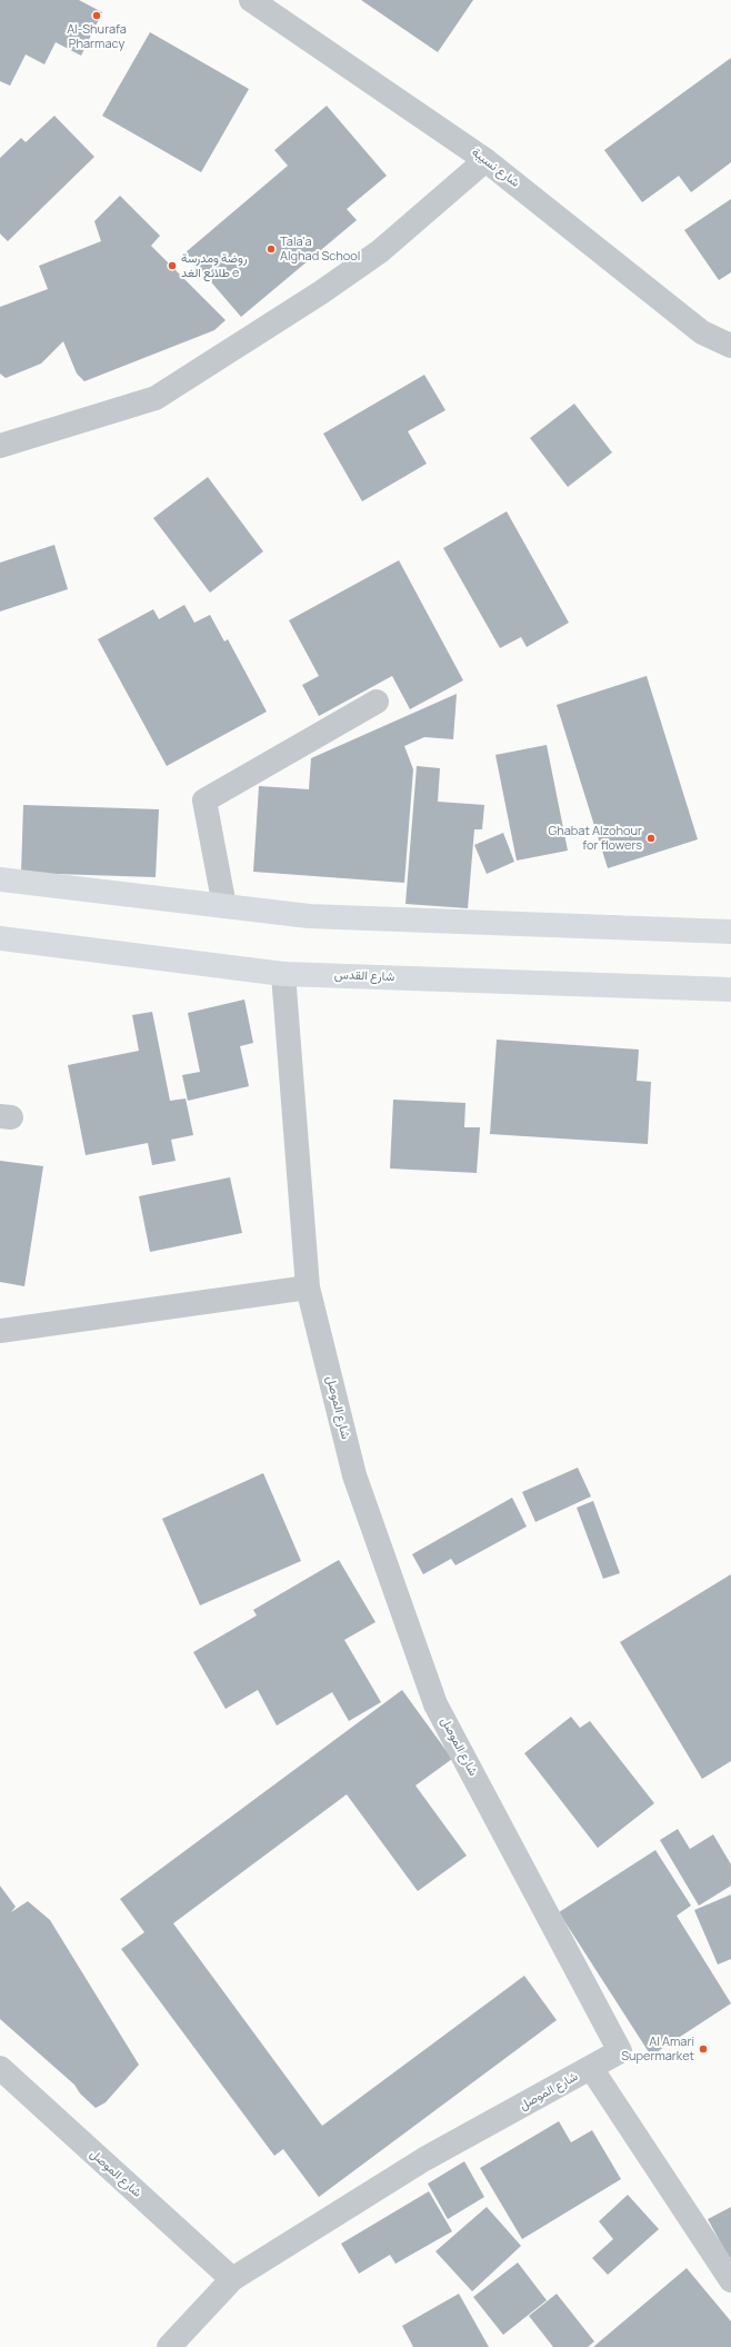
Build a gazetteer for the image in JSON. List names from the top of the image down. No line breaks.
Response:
{"streets":{"main road":["شارع القدس"],"street":["شارع نسيبة","شارع الموصل"]},"places":["Al-Shurafa Pharmacy","Tala'a Alghad School","روضة ومدرسة طلائع الغد e","Ghabat Alzohour for flowers","Al Amari Supermarket"]}
